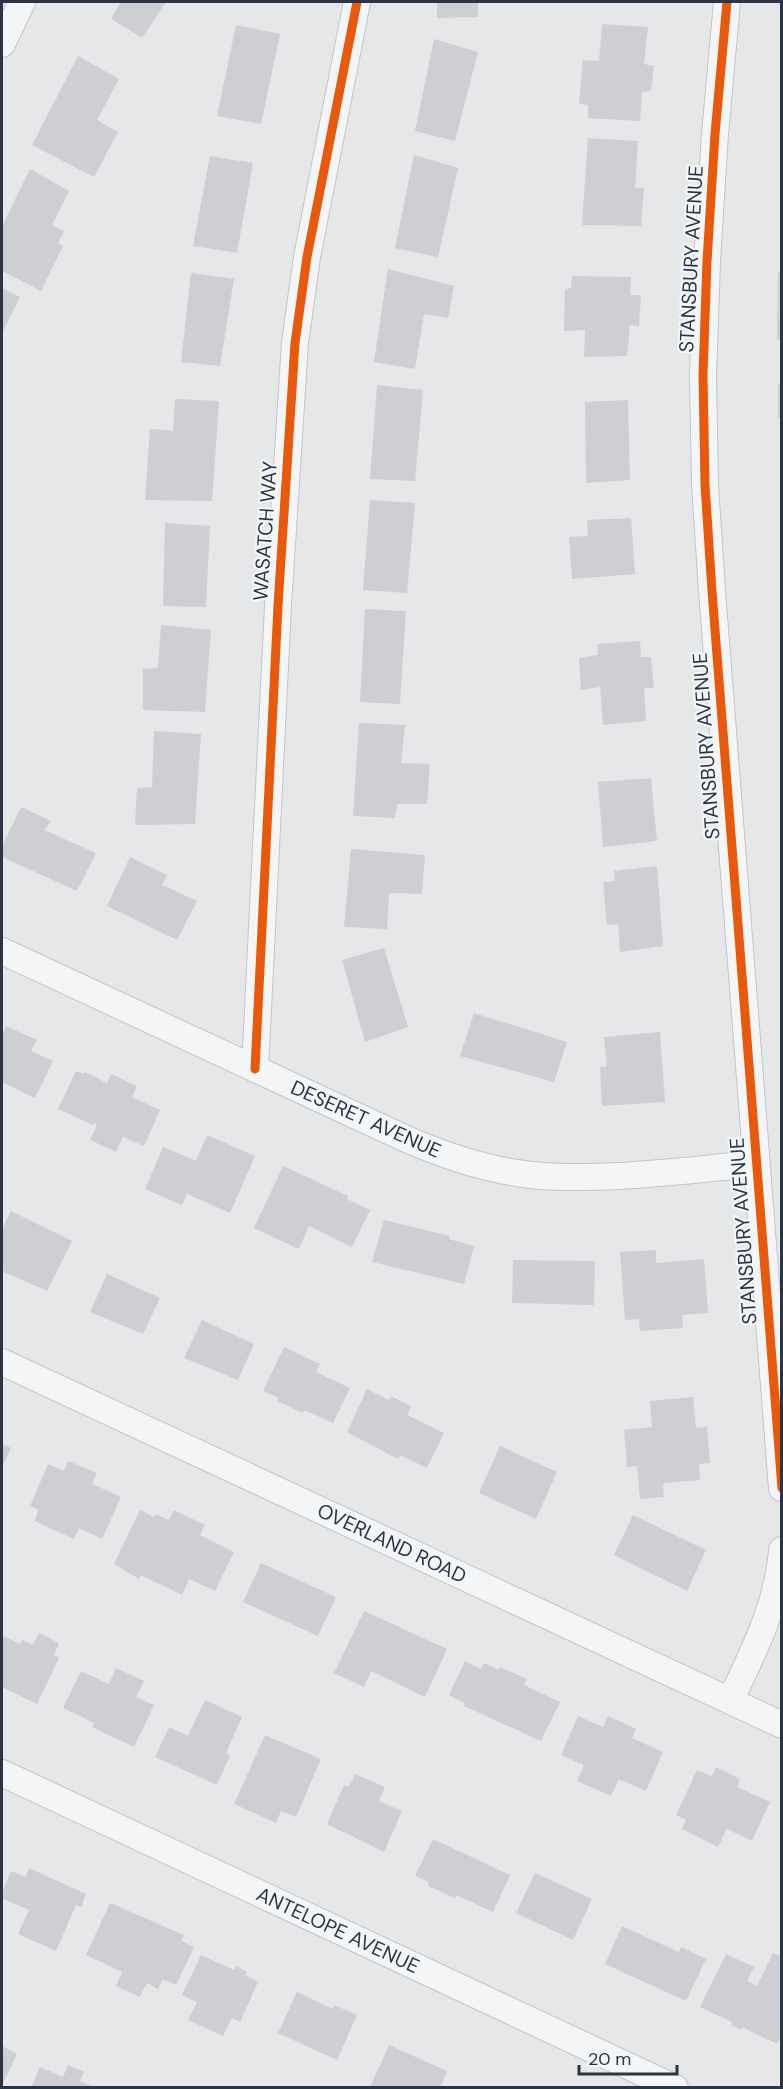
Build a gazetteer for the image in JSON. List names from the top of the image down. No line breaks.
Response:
{"streets":{"street":["STANSBURY AVENUE","WASATCH WAY","DESERET AVENUE","OVERLAND ROAD","ANTELOPE AVENUE"]},"crossings":[["STANSBURY AVENUE","DESERET AVENUE"],["WASATCH WAY","DESERET AVENUE"]],"scale_bar":"20 m"}
